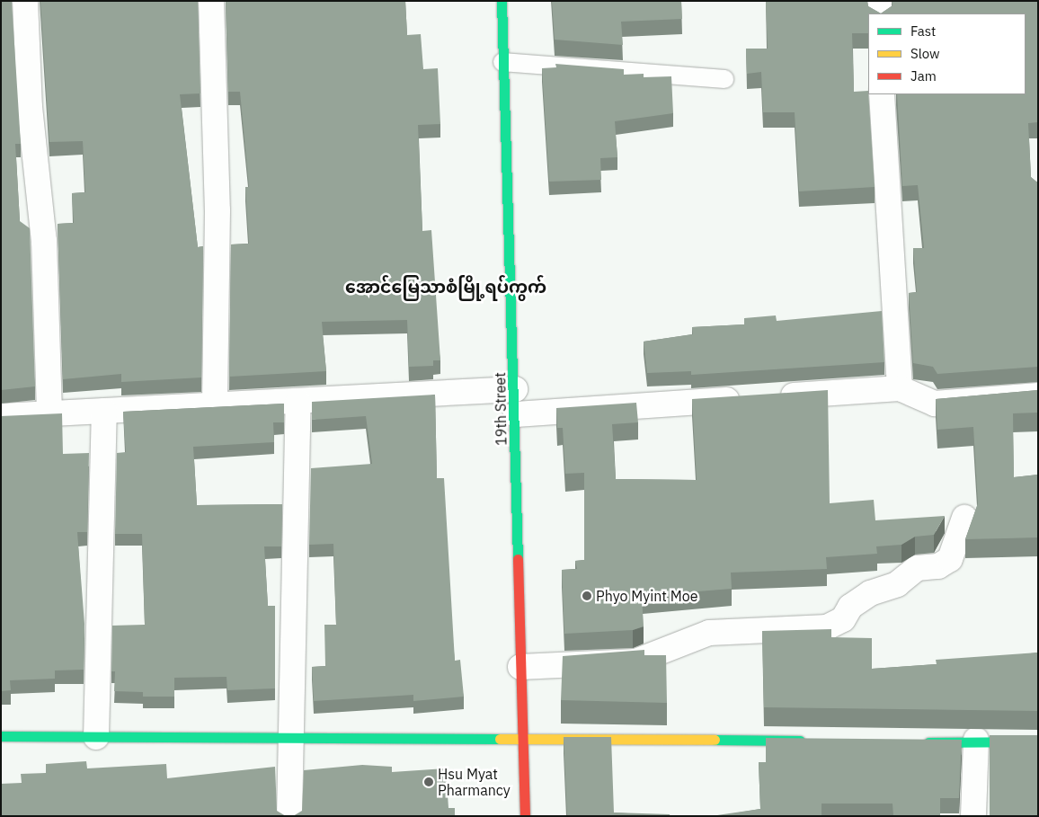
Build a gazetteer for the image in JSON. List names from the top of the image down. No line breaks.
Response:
{"streets":{"street":["19th Street"]},"districts":["အောင်မြေသာစံမြို့ရပ်ကွက်"],"places":["Phyo Myint Moe","Hsu Myat Pharmancy"],"legend":["Fast","Slow","Jam"]}
